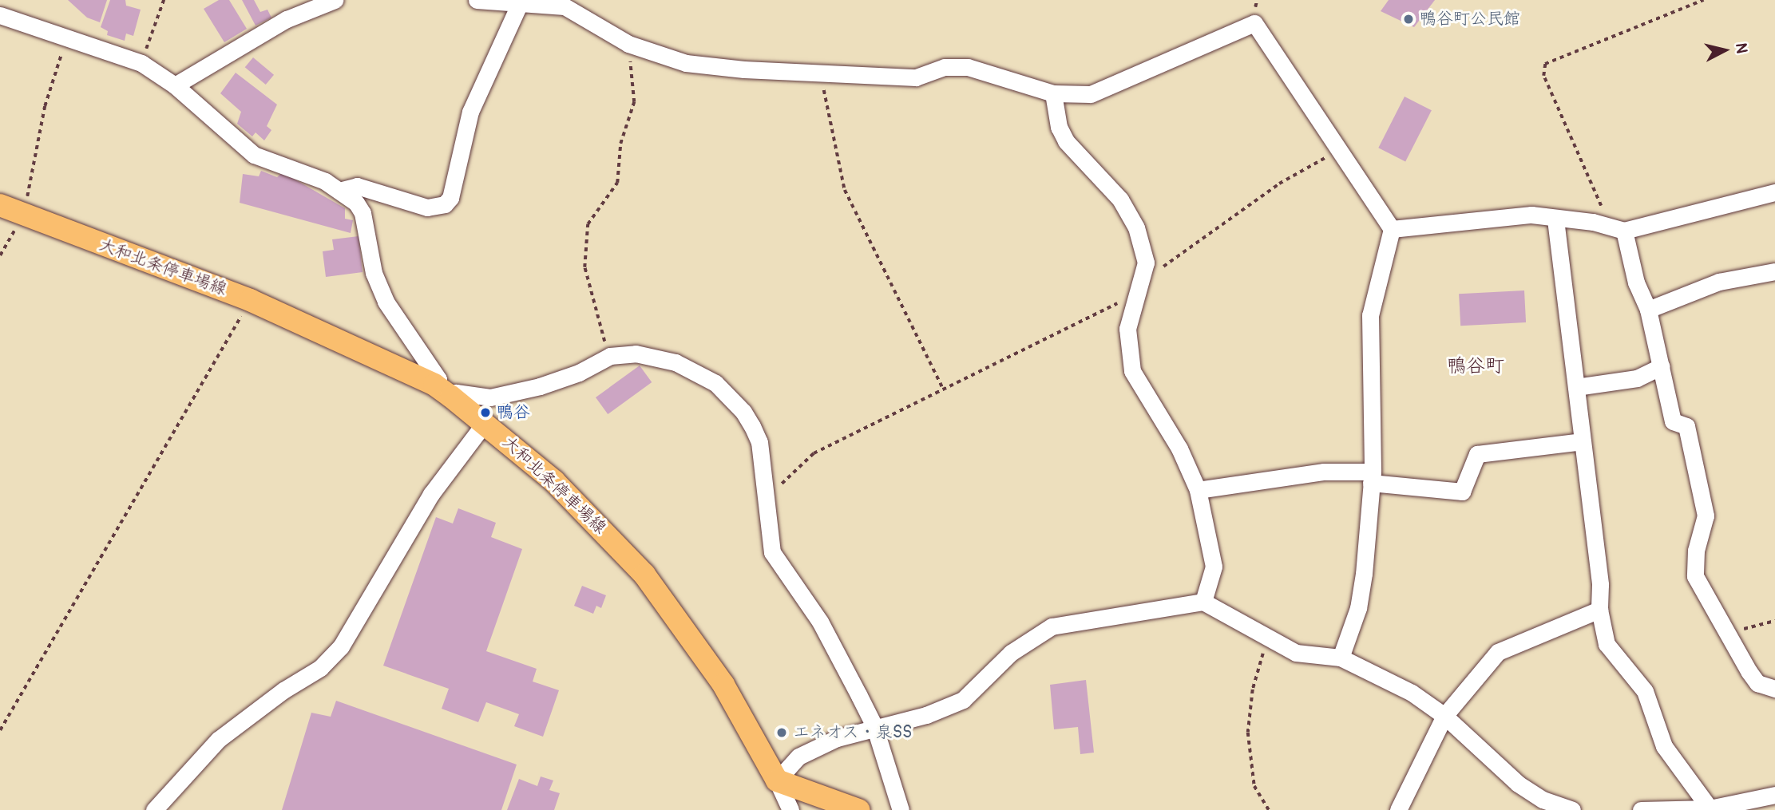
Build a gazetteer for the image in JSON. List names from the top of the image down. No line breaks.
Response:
{"streets":{"main road":["大和北条停車場線"]},"districts":["鴨谷町"],"places":["鴨谷町公民館","鴨谷","エネオス・泉SS"],"north":"right"}
